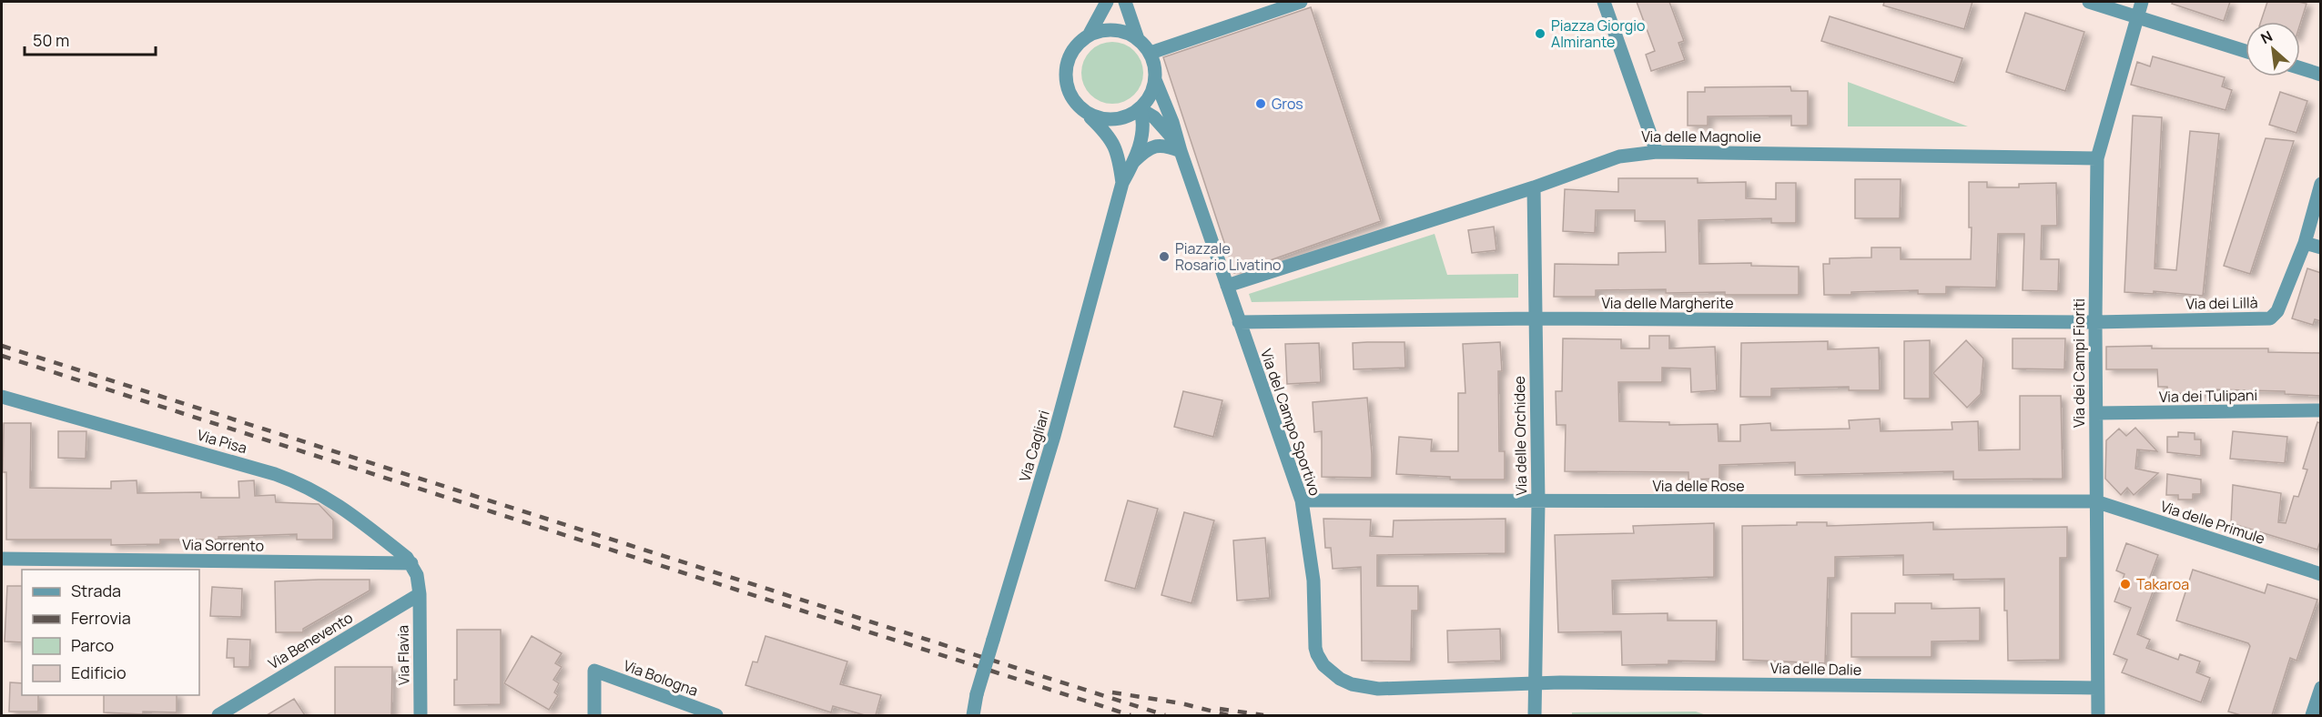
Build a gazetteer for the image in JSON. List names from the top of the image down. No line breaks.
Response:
{"streets":{"street":["Via delle Magnolie","Via delle Margherite","Via dei Lillà","Via dei Campi Fioriti","Via dei Tulipani","Via del Campo Sportivo","Via delle Orchidee","Via Pisa","Via Cagliari","Via delle Rose","Via delle Primule","Via Sorrento","Via Benevento","Via Flavia","Via delle Dalie","Via Bologna"]},"crossings":[["Via delle Magnolie","Via dei Campi Fioriti"],["Via delle Magnolie","Via del Campo Sportivo"],["Via delle Magnolie","Via delle Orchidee"],["Via delle Margherite","Via dei Lillà"],["Via delle Margherite","Via dei Campi Fioriti"],["Via delle Margherite","Via del Campo Sportivo"],["Via delle Margherite","Via delle Orchidee"],["Via dei Lillà","Via dei Campi Fioriti"],["Via dei Campi Fioriti","Via dei Tulipani"],["Via dei Campi Fioriti","Via delle Rose"],["Via dei Campi Fioriti","Via delle Primule"],["Via dei Campi Fioriti","Via delle Dalie"],["Via del Campo Sportivo","Via delle Orchidee"],["Via del Campo Sportivo","Via Cagliari"],["Via del Campo Sportivo","Via delle Rose"],["Via del Campo Sportivo","Via delle Dalie"],["Via delle Orchidee","Via delle Rose"],["Via delle Orchidee","Via delle Dalie"],["Via Pisa","Via Sorrento"],["Via delle Rose","Via delle Primule"],["Via Benevento","Via Flavia"]],"places":["Piazza Giorgio Almirante","Gros","Piazzale Rosario Livatino","Takaroa"],"legend":["Strada","Ferrovia","Parco","Edificio"],"scale_bar":"50 m","north":"top left"}
